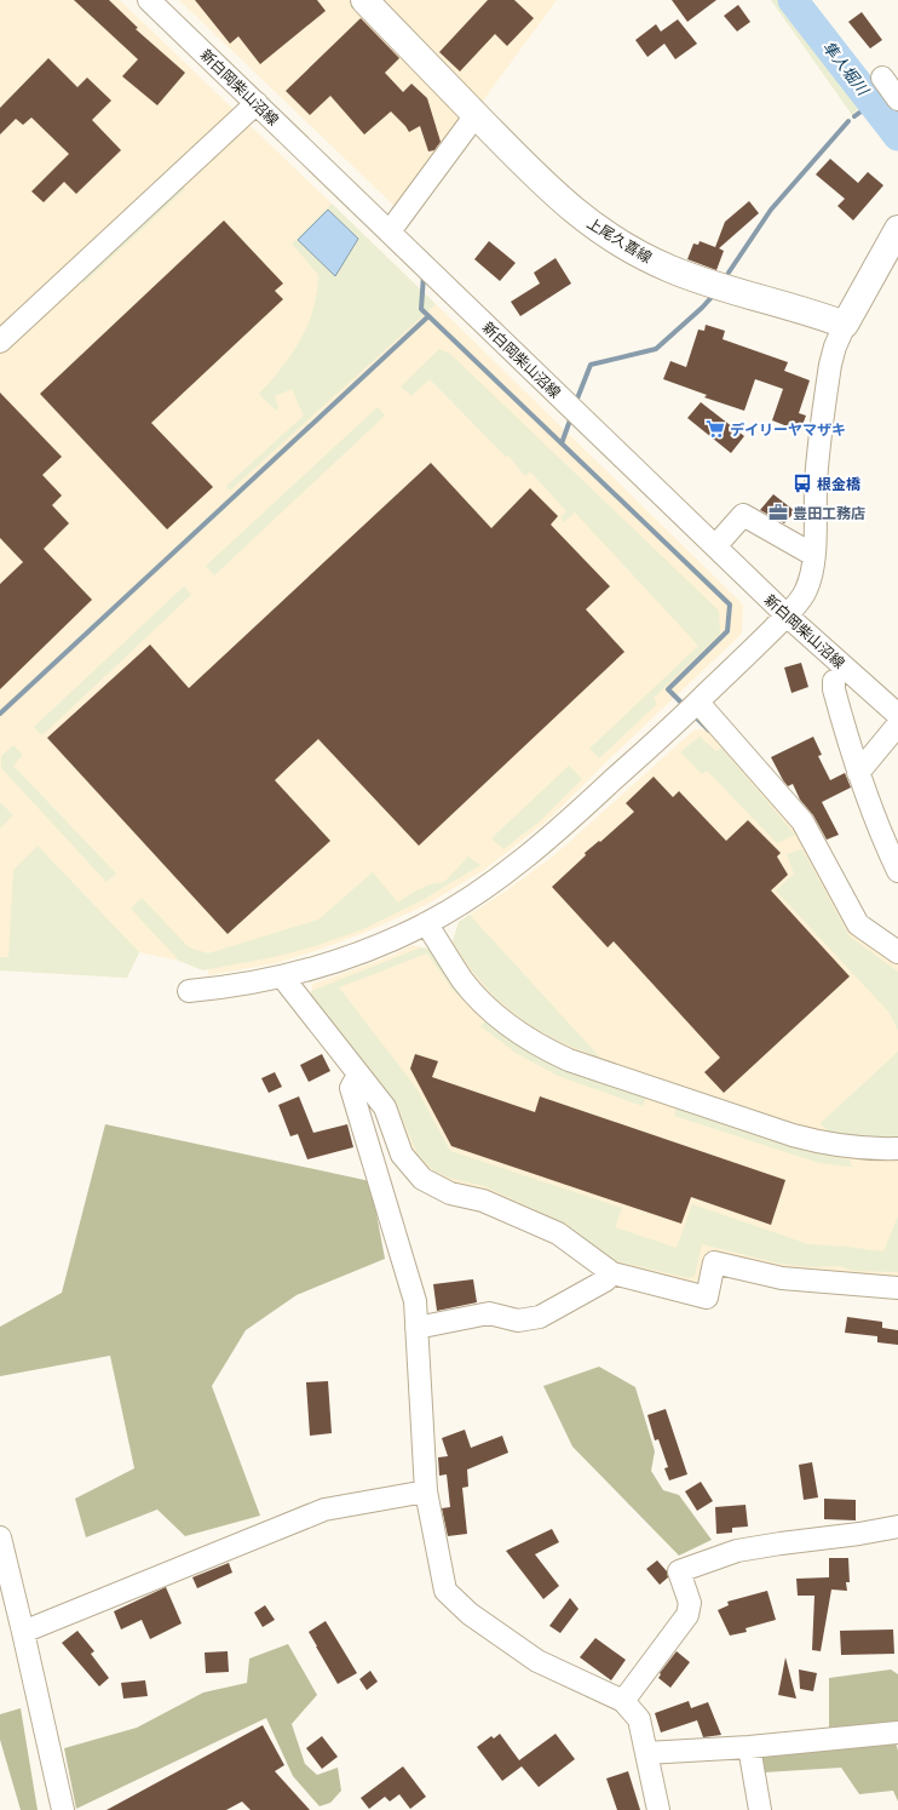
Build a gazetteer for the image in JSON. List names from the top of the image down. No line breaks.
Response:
{"streets":{"main road":["上尾久喜線"],"street":["新白岡柴山沼線"]},"water":["隼人堀川"],"places":{"supermarket":["デイリーヤマザキ"],"bus stop":["根金橋"],"office":["豊田工務店"]}}
